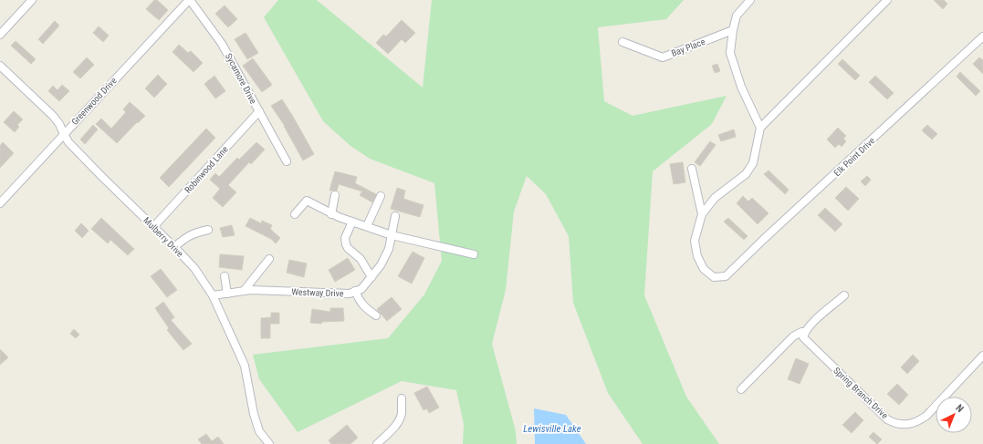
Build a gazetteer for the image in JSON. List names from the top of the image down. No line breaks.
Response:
{"streets":{"street":["Bay Place","Sycamore Drive","Greenwood Drive","Elk Point Drive","Robinwood Lane","Mulberry Drive","Westway Drive","Spring Branch Drive"]},"crossings":[["Sycamore Drive","Greenwood Drive"],["Sycamore Drive","Robinwood Lane"],["Greenwood Drive","Mulberry Drive"],["Robinwood Lane","Mulberry Drive"],["Mulberry Drive","Westway Drive"]],"water":["Lewisville Lake"],"north":"top right"}
